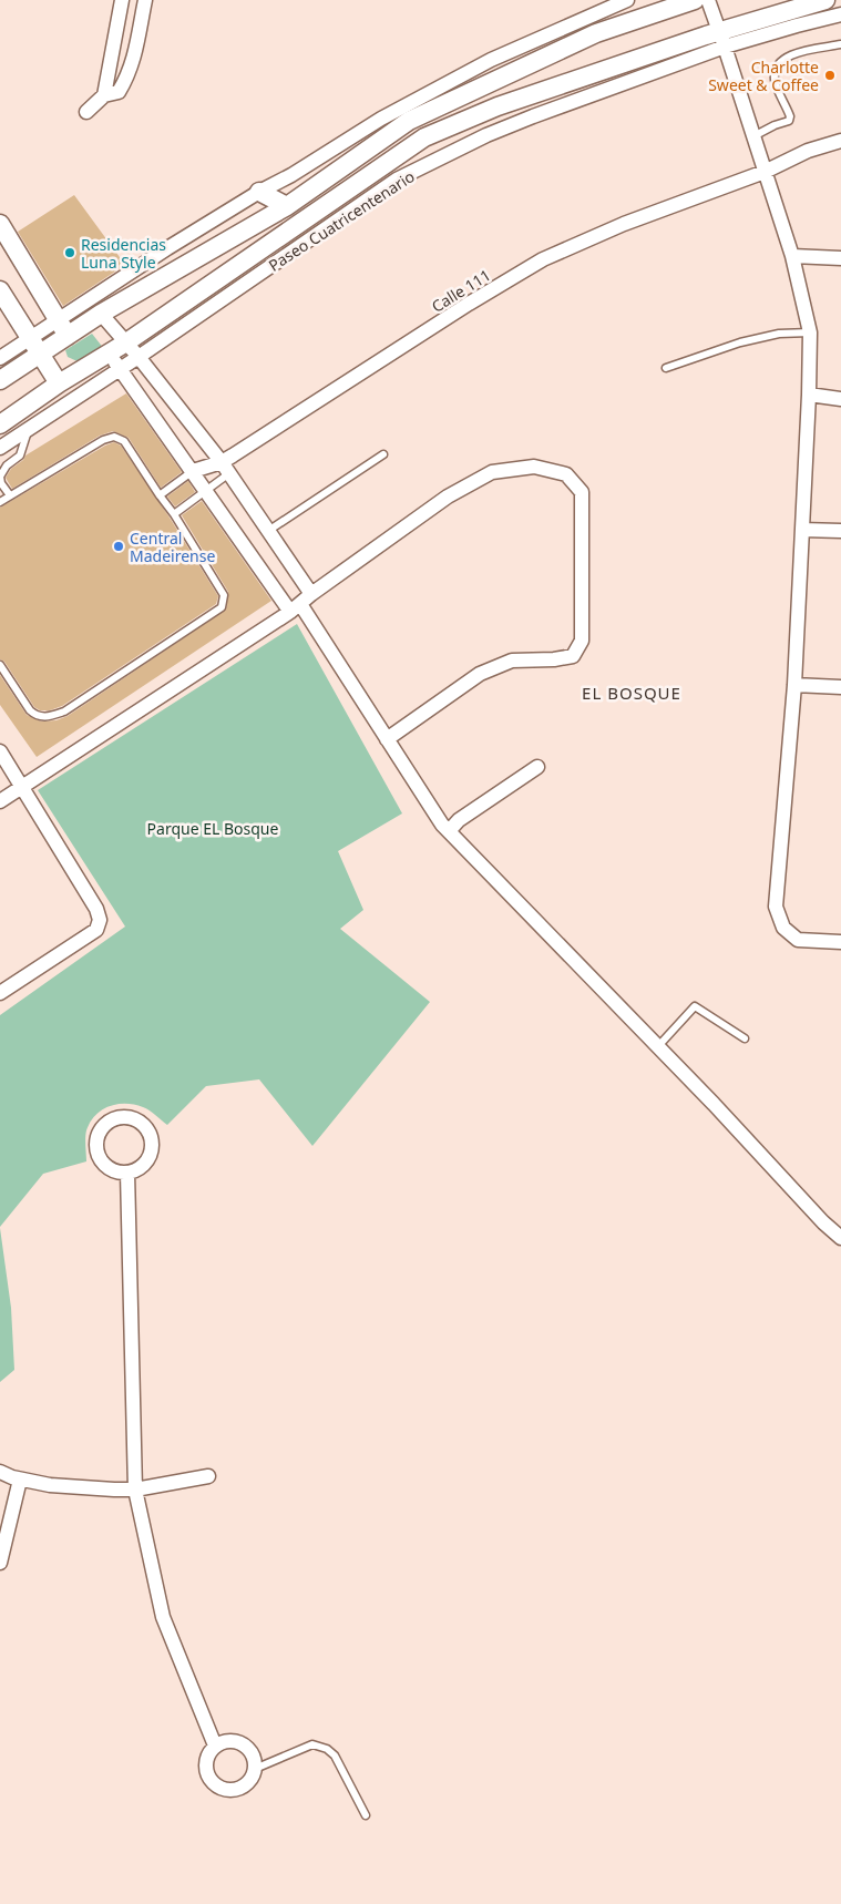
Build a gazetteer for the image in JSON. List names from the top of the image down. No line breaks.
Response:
{"streets":{"street":["Paseo Cuatricentenario","Calle 111"]},"districts":["EL BOSQUE"],"parks":["Parque EL Bosque"],"places":["Charlotte Sweet & Coffee","Residencias Luna Style","Central Madeirense"]}
